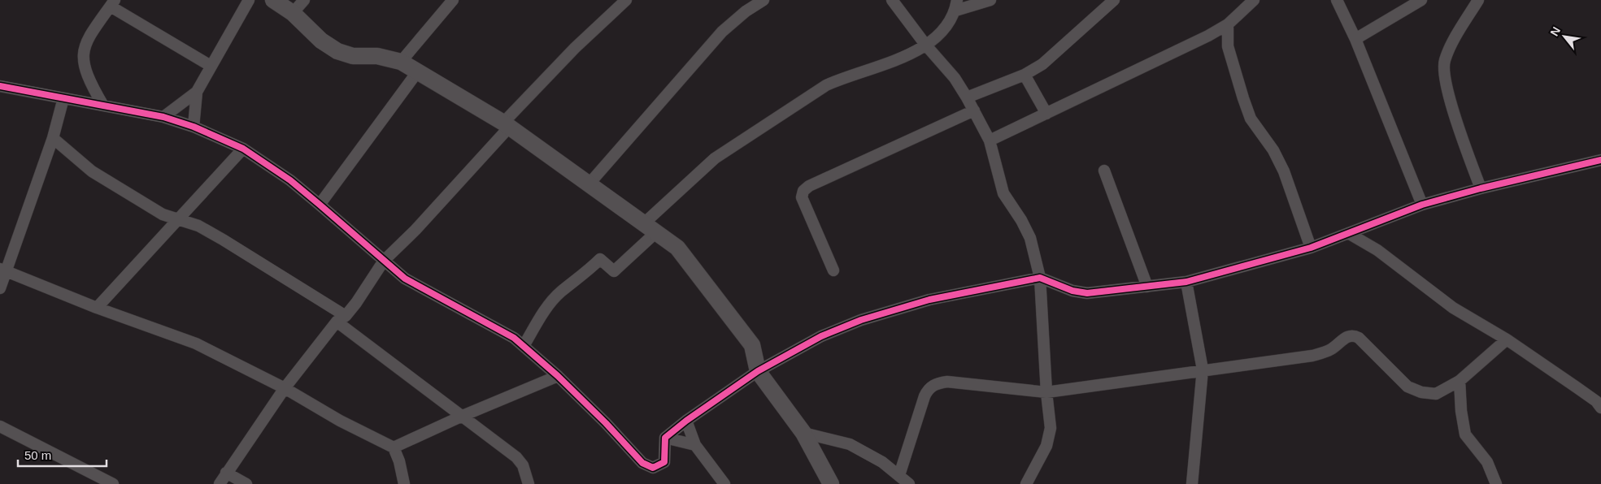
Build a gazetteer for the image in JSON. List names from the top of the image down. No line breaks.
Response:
{"scale_bar":"50 m","north":"top left"}
